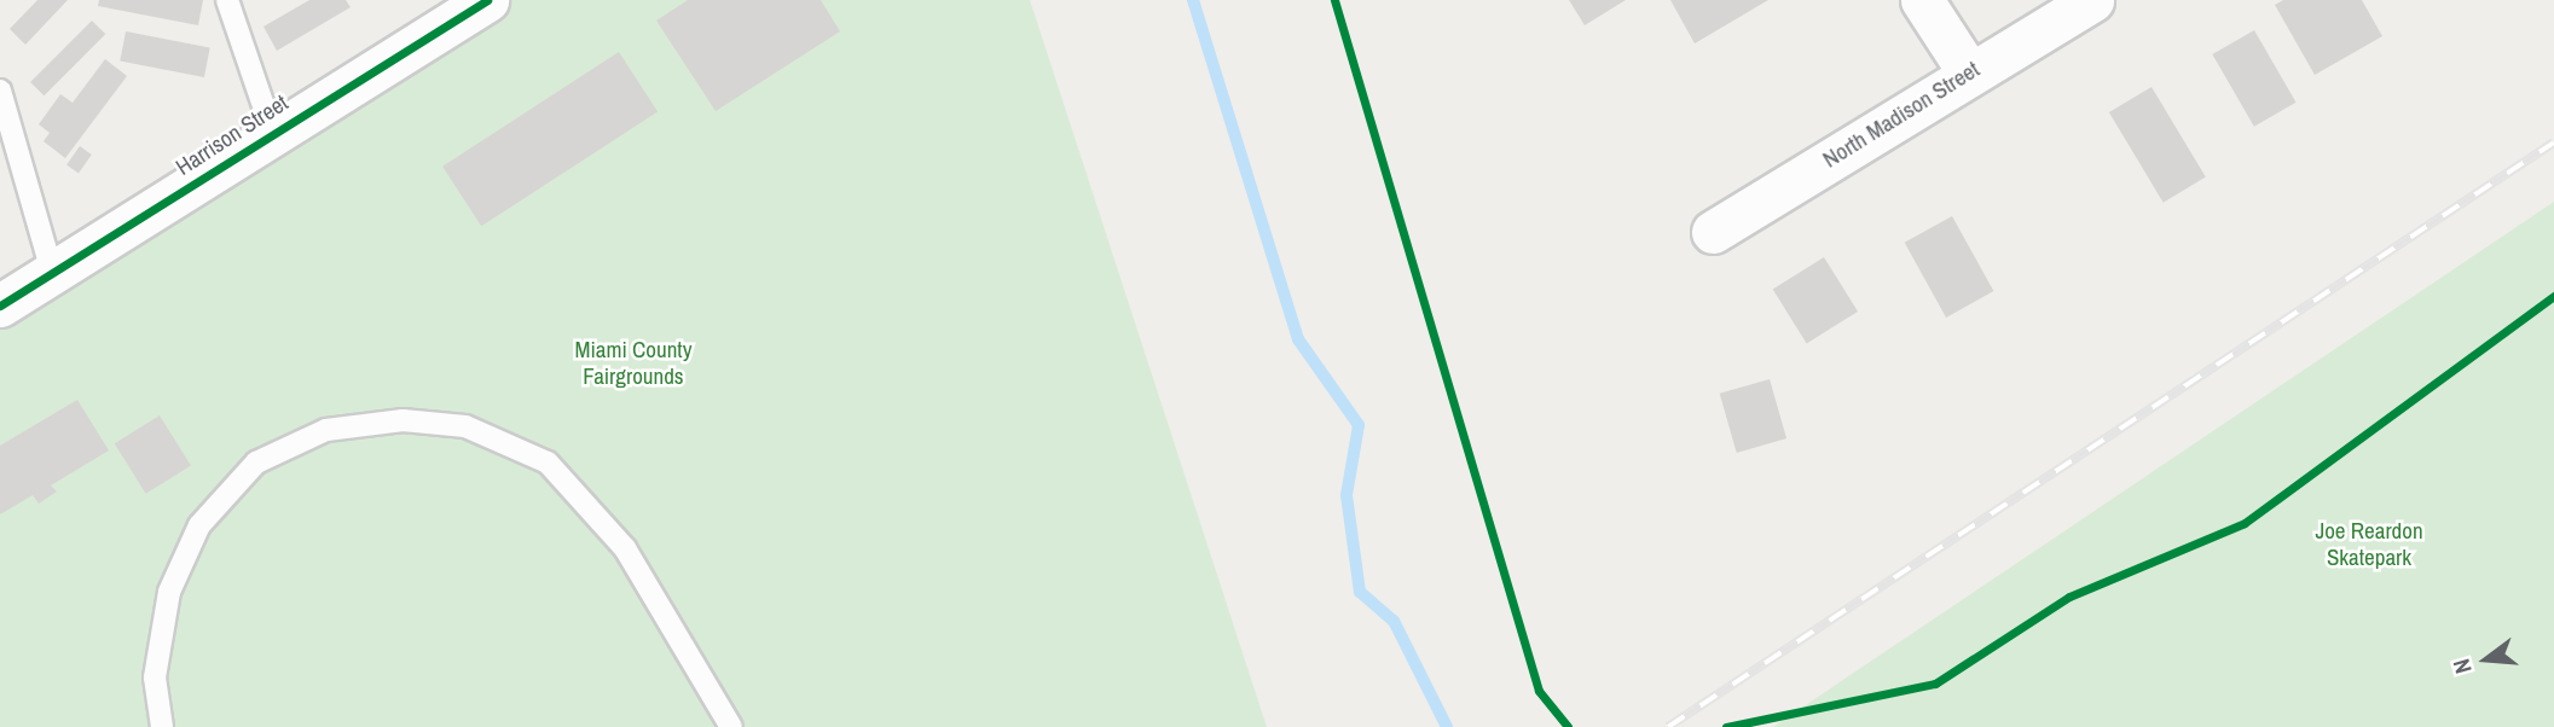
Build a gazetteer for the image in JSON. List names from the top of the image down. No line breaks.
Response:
{"streets":{"street":["North Madison Street","Harrison Street"]},"parks":["Miami County Fairgrounds","Joe Reardon Skatepark"],"north":"left"}
